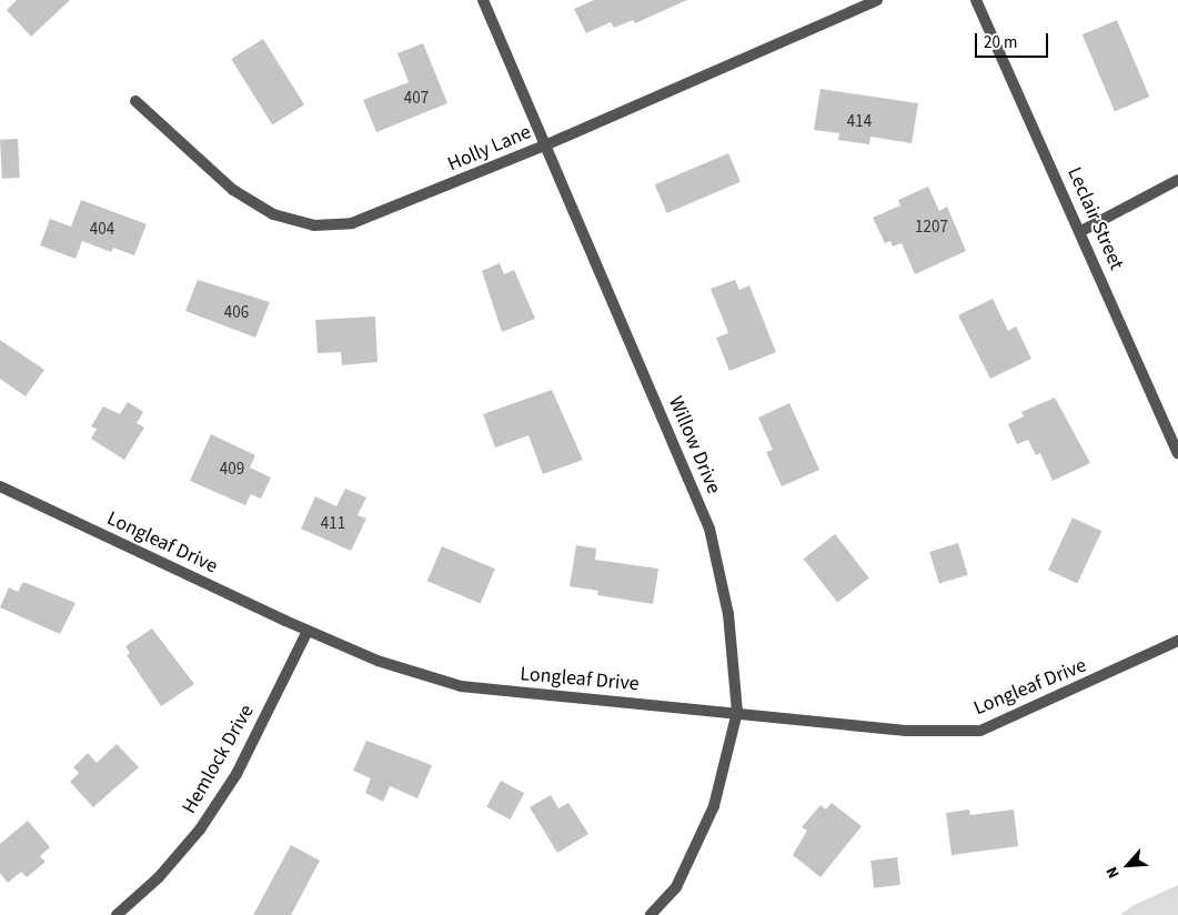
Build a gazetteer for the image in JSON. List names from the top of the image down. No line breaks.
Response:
{"streets":{"street":["Holly Lane","Leclair Street","Willow Drive","Longleaf Drive","Hemlock Drive"]},"crossings":[["Holly Lane","Willow Drive"],["Willow Drive","Longleaf Drive"],["Longleaf Drive","Hemlock Drive"]],"house_numbers":["407","414","1207","404","406","409","411"],"scale_bar":"20 m","north":"bottom left"}
